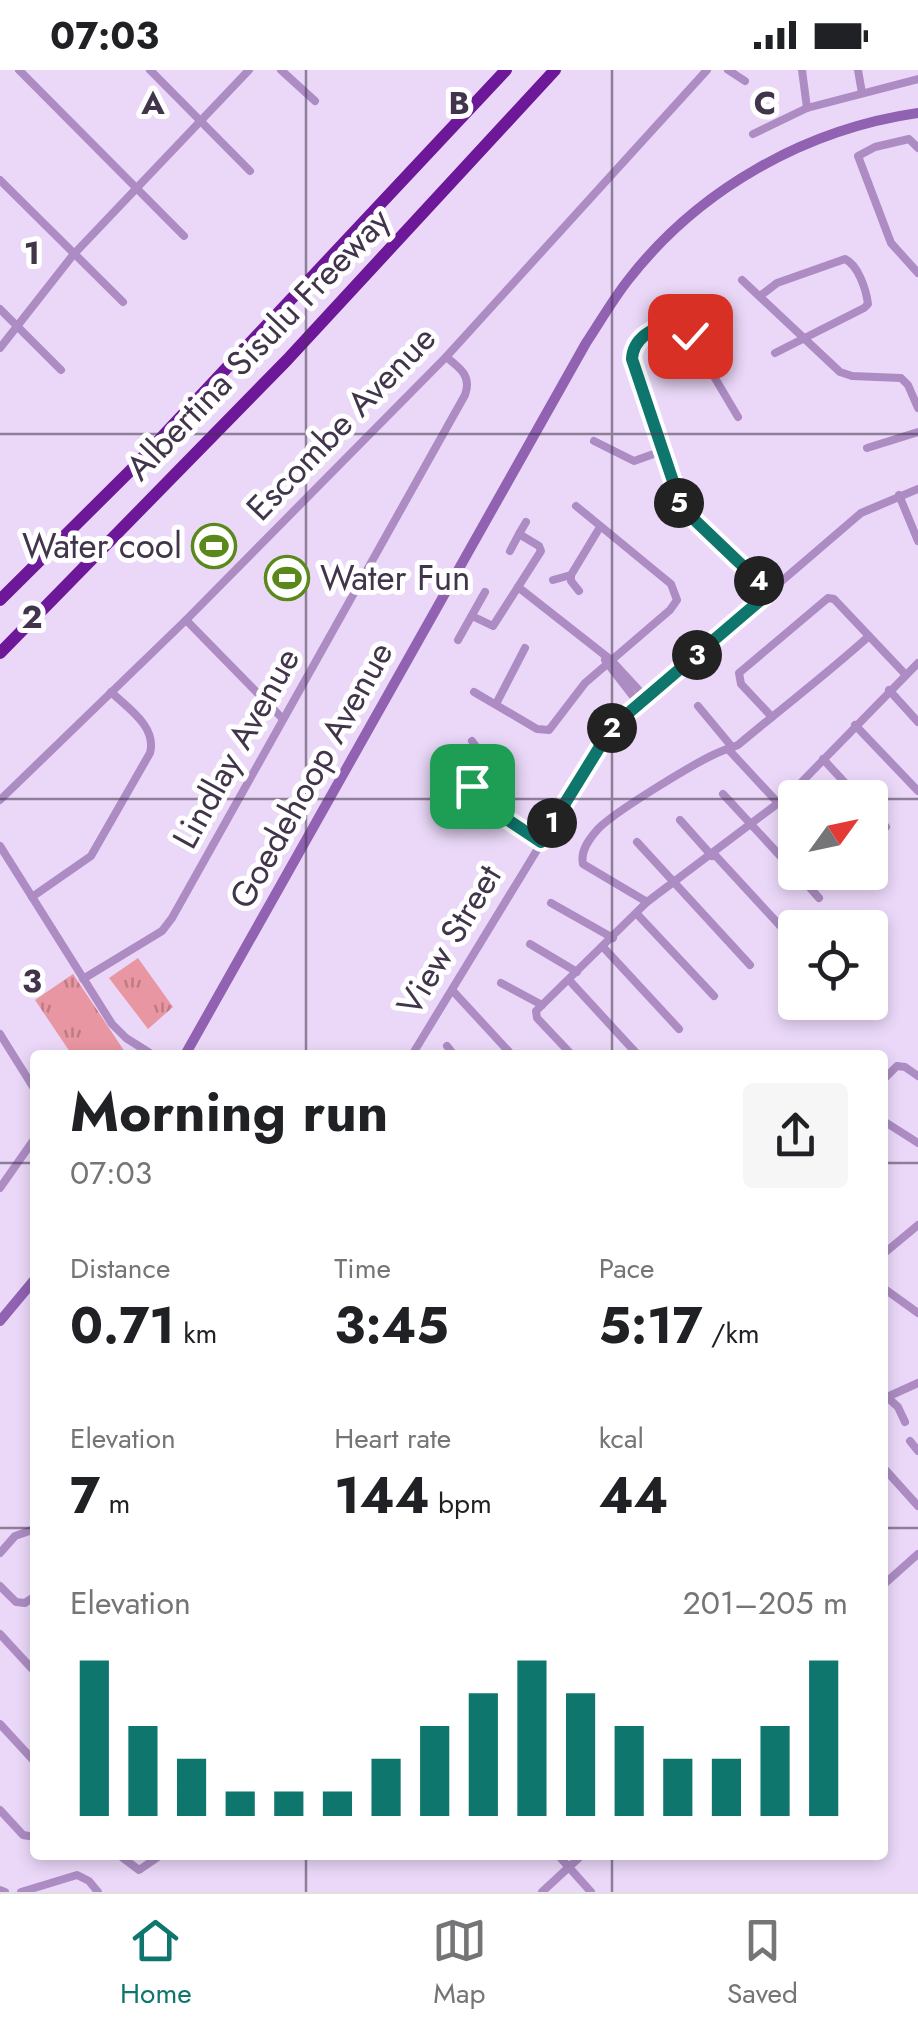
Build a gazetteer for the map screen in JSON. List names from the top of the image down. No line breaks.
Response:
{"streets":{"highway":["Albertina Sisulu Freeway"],"main road":["Goedehoop Avenue"],"street":["Escombe Avenue","Lindlay Avenue","View Street"]},"crossings":[["Escombe Avenue","Lindlay Avenue"]],"places":{"sports":["Water cool","Water Fun"]},"north":"top right","page":{"status":"07:03","pins":["5","4","3","2","1"],"heading":["Morning run","07:03"],"stats":[["Distance","0.71 km"],["Time","3:45"],["Pace","5:17 /km"],["Elevation","7 m"],["Heart rate","144 bpm"],["kcal","44"]],"chart":["Elevation","201–205 m"],"tabs":["Home","Map","Saved"]},"grid":{"columns":["A","B","C"],"rows":["1","2","3"]}}
